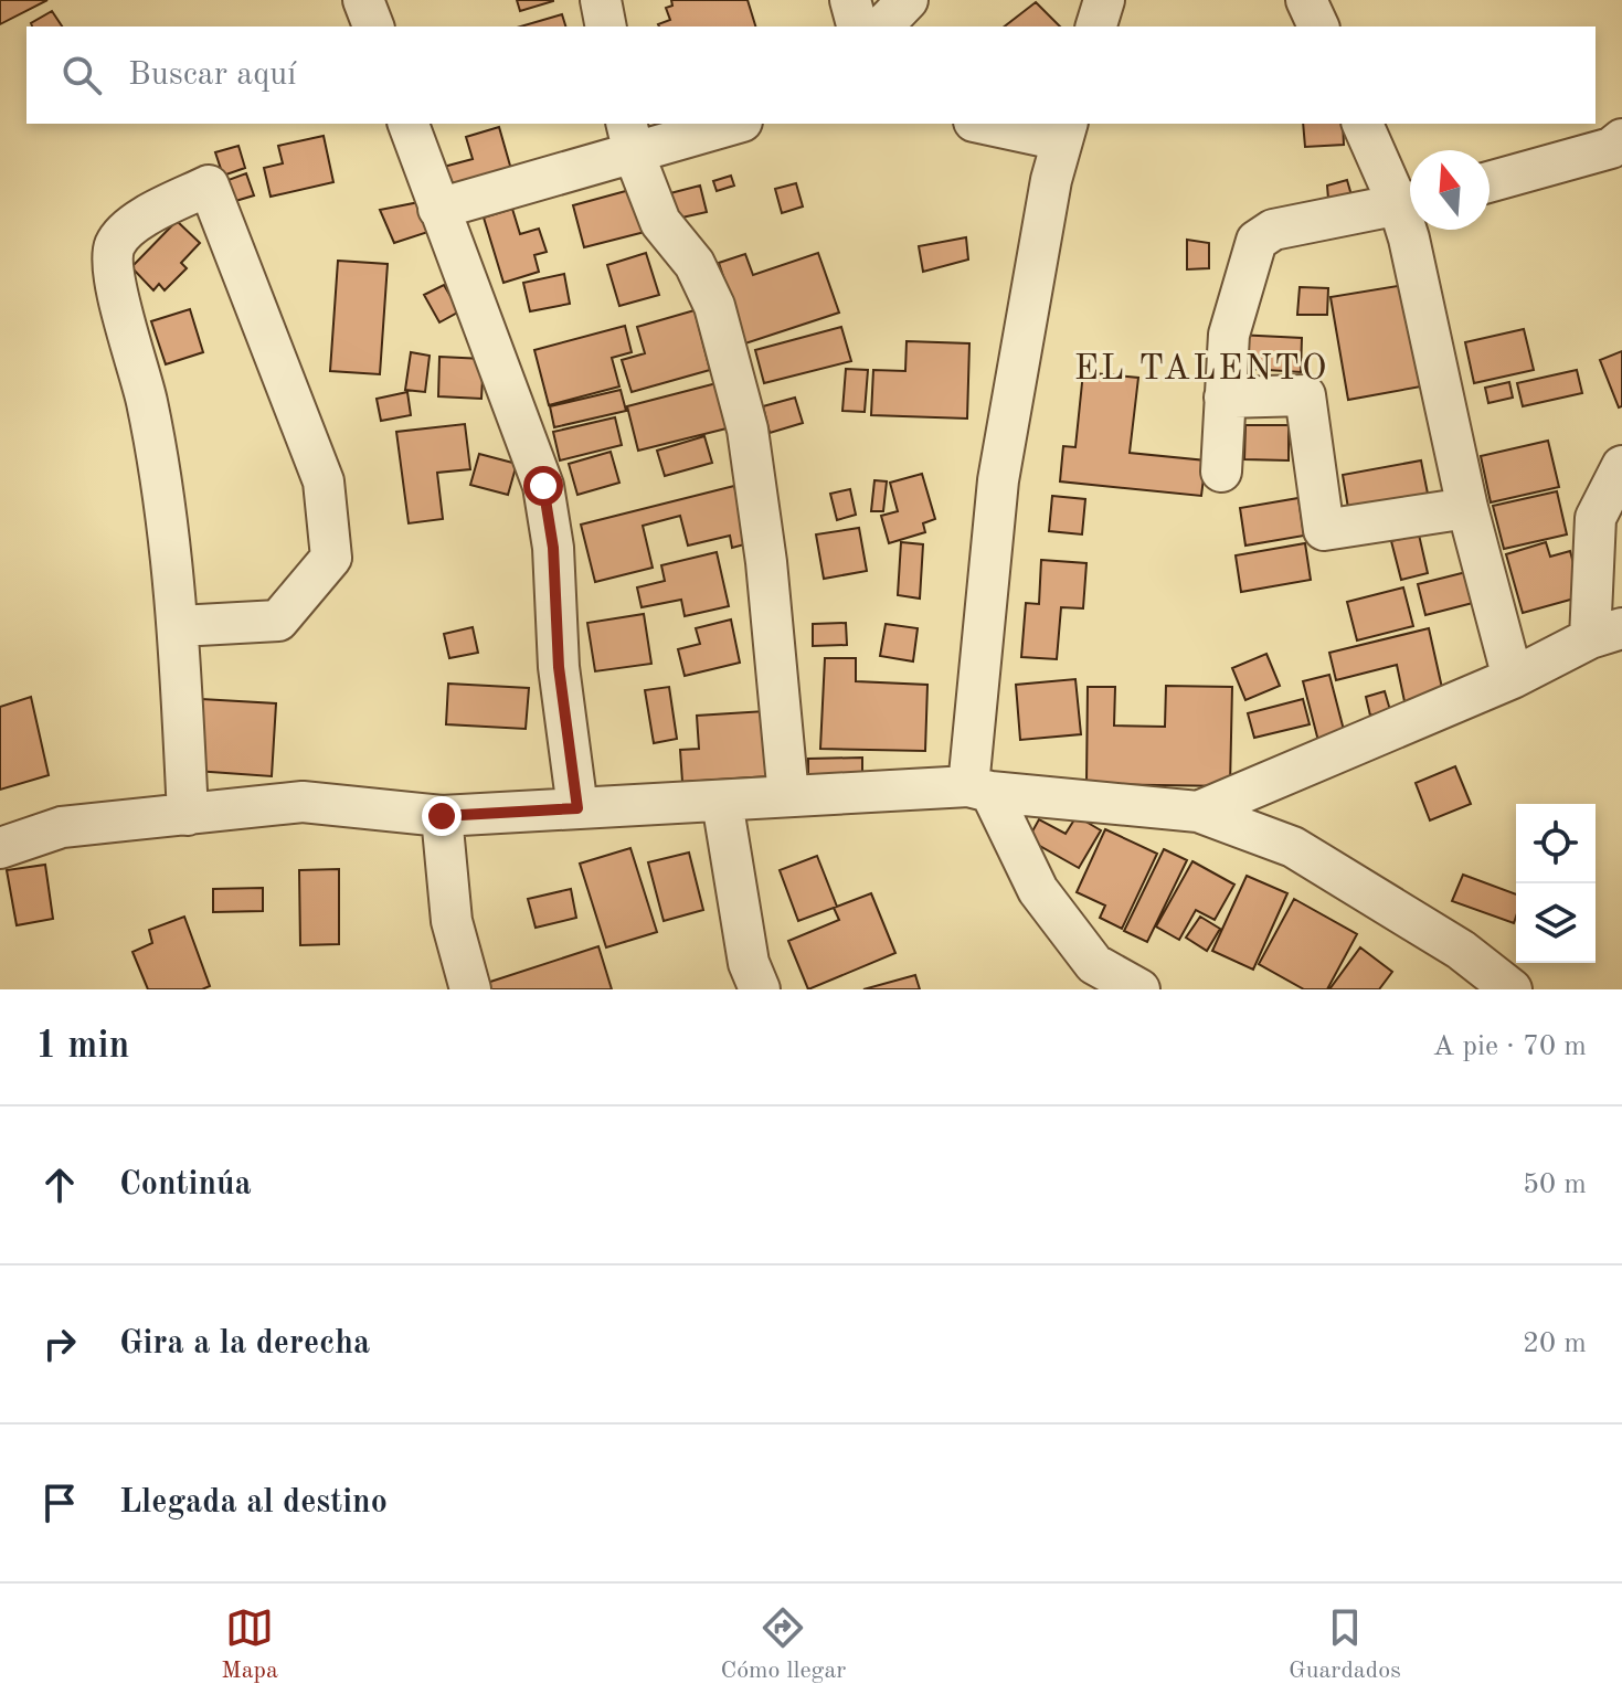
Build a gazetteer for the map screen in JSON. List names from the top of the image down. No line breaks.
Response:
{"districts":["EL TALENTO"],"north":"top","page":{"search":"Buscar aquí","heading":["1 min","A pie · 70 m"],"list":[["Continúa","50 m"],["Gira a la derecha","20 m"],"Llegada al destino"],"nav":["Mapa","Cómo llegar","Guardados"]}}
